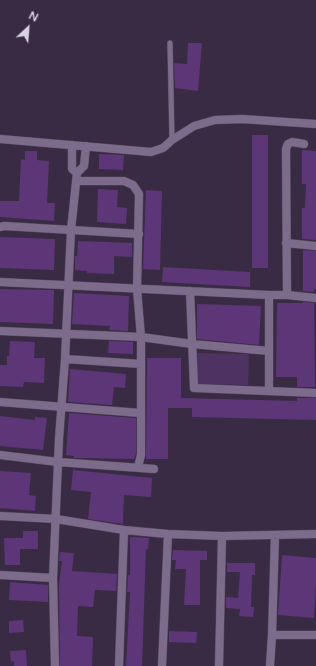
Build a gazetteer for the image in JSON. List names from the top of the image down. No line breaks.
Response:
{"north":"top right"}
